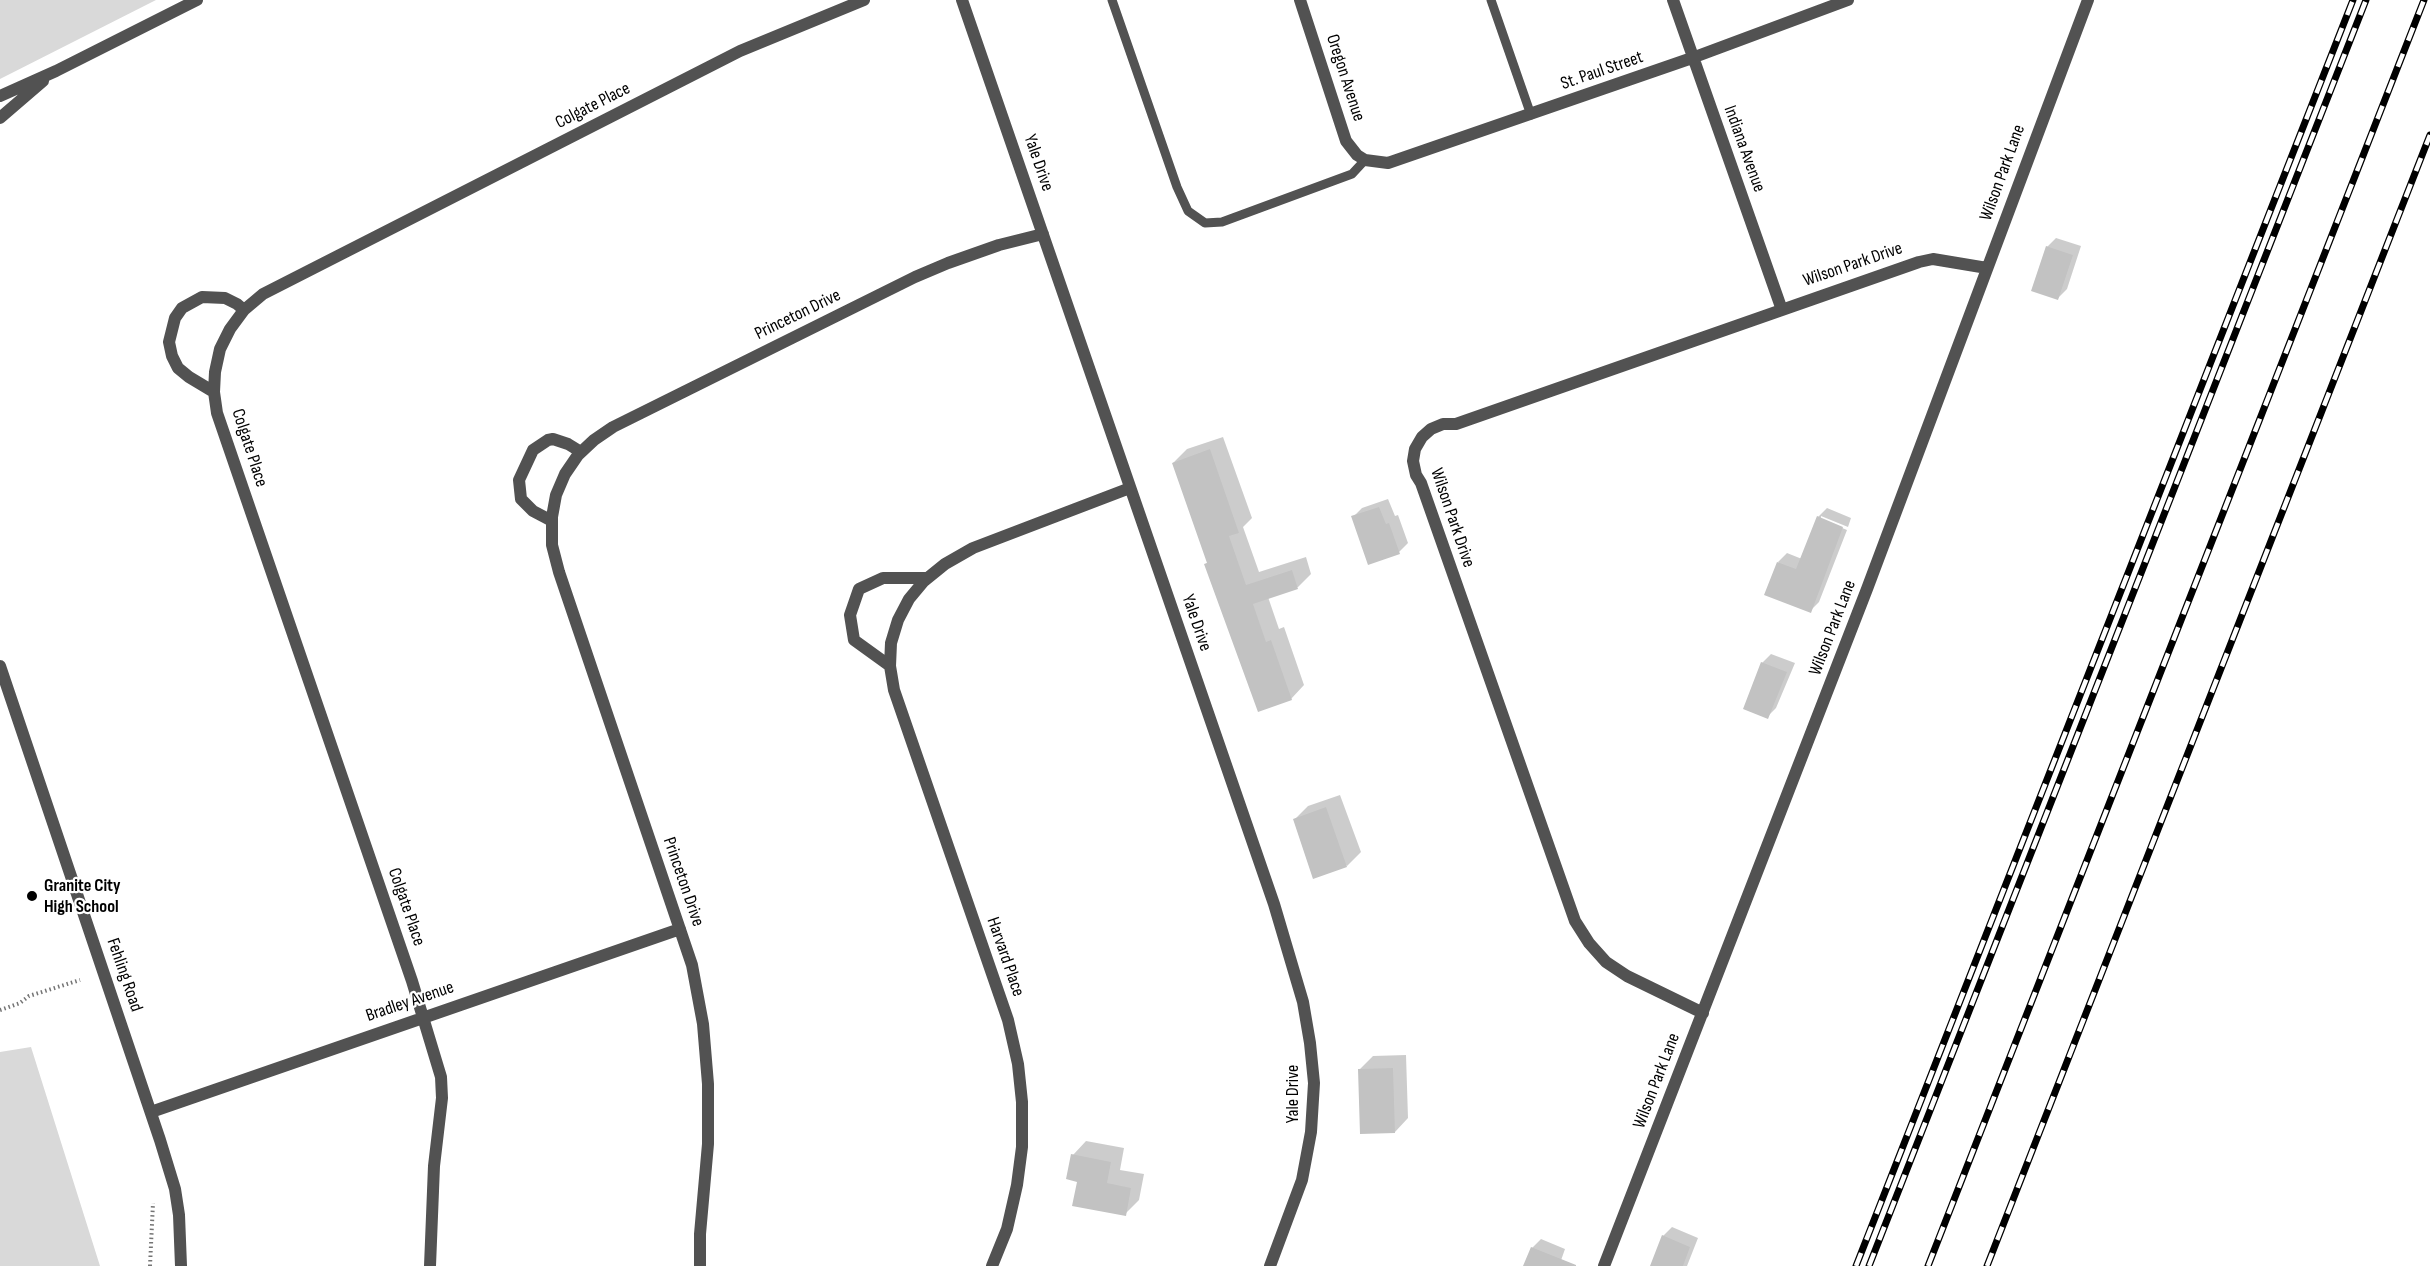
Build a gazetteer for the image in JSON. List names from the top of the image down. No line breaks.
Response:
{"streets":{"street":["St. Paul Street","Oregon Avenue","Colgate Place","Indiana Avenue","Yale Drive","Wilson Park Lane","Wilson Park Drive","Princeton Drive","Harvard Place","Fehling Road","Bradley Avenue"]},"crossings":[["St. Paul Street","Oregon Avenue"],["St. Paul Street","Indiana Avenue"],["Colgate Place","Bradley Avenue"],["Indiana Avenue","Wilson Park Drive"],["Yale Drive","Princeton Drive"],["Yale Drive","Harvard Place"],["Wilson Park Lane","Wilson Park Drive"],["Princeton Drive","Bradley Avenue"],["Fehling Road","Bradley Avenue"]],"places":["Granite City High School"]}
